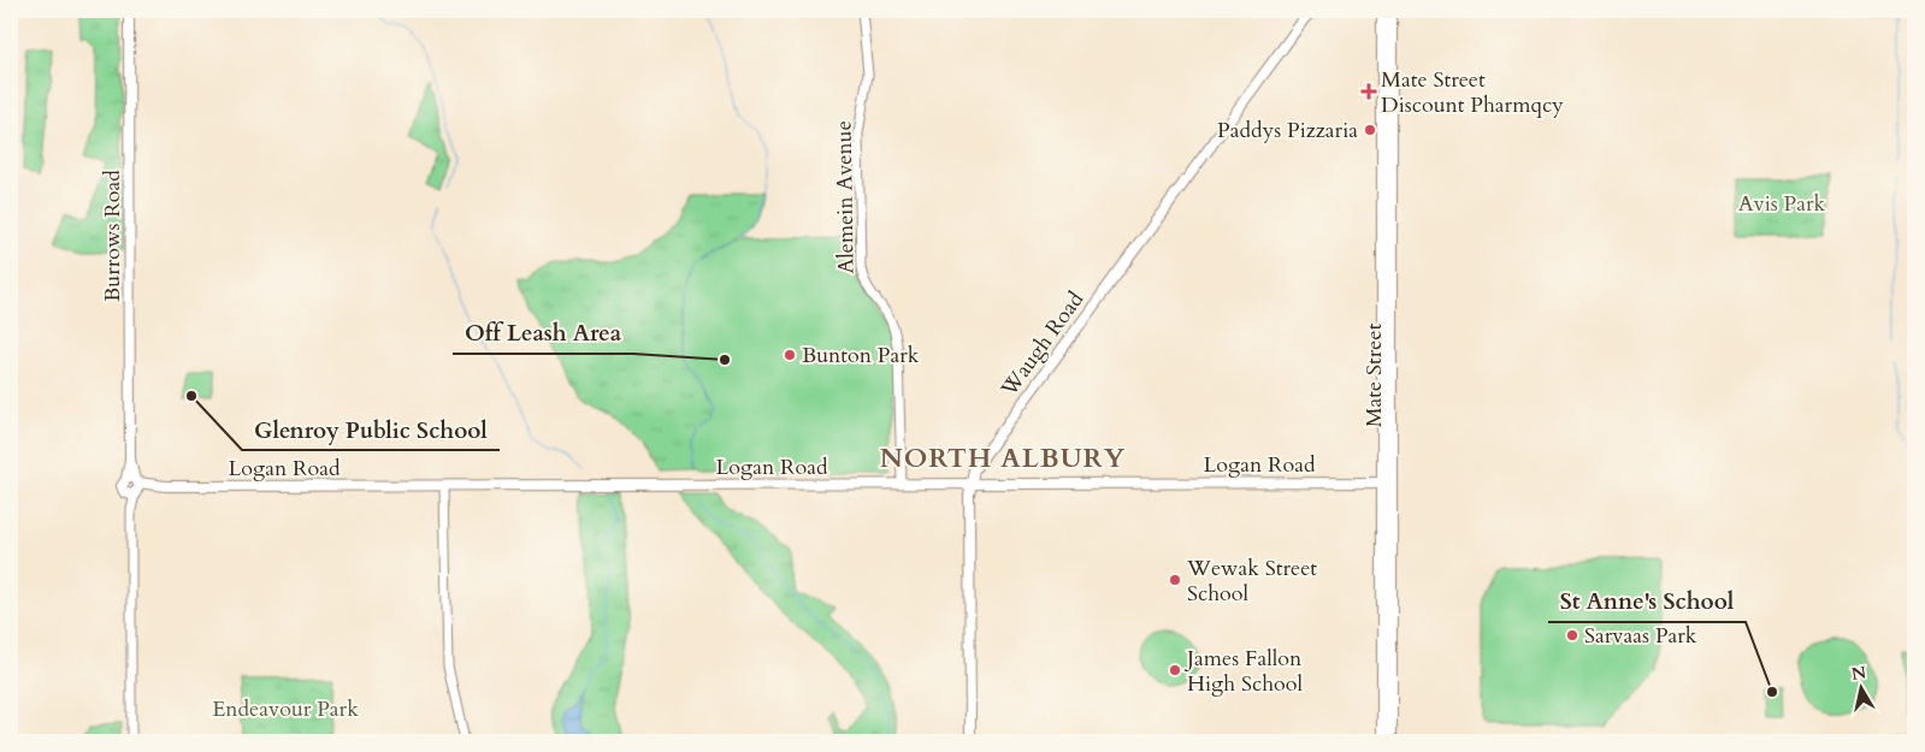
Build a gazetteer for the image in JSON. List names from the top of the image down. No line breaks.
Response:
{"streets":{"main road":["Burrows Road","Waugh Road","Mate Street","Logan Road"],"street":["Alemein Avenue"]},"crossings":[["Alemein Avenue","Logan Road"],["Burrows Road","Logan Road"],["Waugh Road","Logan Road"],["Mate Street","Logan Road"]],"districts":["NORTH ALBURY"],"parks":["Avis Park","Endeavour Park"],"places":{"health":["Mate Street Discount Pharmqcy"],"other":["Paddys Pizzaria","Bunton Park","Off Leash Area","Glenroy Public School","Wewak Street School","Sarvaas Park","James Fallon High School","St Anne's School"]},"north":"top"}
